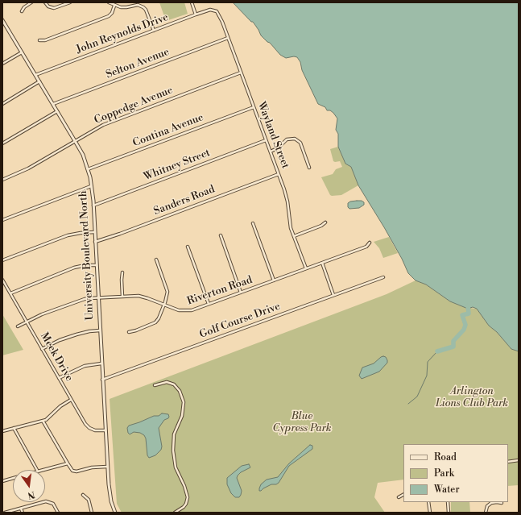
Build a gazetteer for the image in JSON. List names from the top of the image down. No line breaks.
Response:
{"streets":{"street":["John Reynolds Drive","Selton Avenue","Coppedge Avenue","Contina Avenue","Wayland Street","Whitney Street","Sanders Road","University Boulevard North","Riverton Road","Golf Course Drive","Meek Drive"]},"crossings":[["John Reynolds Drive","Wayland Street"],["John Reynolds Drive","University Boulevard North"],["Selton Avenue","Wayland Street"],["Selton Avenue","University Boulevard North"],["Coppedge Avenue","Wayland Street"],["Coppedge Avenue","University Boulevard North"],["Contina Avenue","Wayland Street"],["Contina Avenue","University Boulevard North"],["Wayland Street","Whitney Street"],["Wayland Street","Sanders Road"],["Wayland Street","Riverton Road"],["Whitney Street","University Boulevard North"],["Sanders Road","University Boulevard North"],["University Boulevard North","Riverton Road"],["University Boulevard North","Golf Course Drive"],["University Boulevard North","Meek Drive"],["Riverton Road","Meek Drive"]],"parks":["Arlington Lions Club Park","Blue Cypress Park"],"legend":["Road","Park","Water"],"north":"bottom"}
